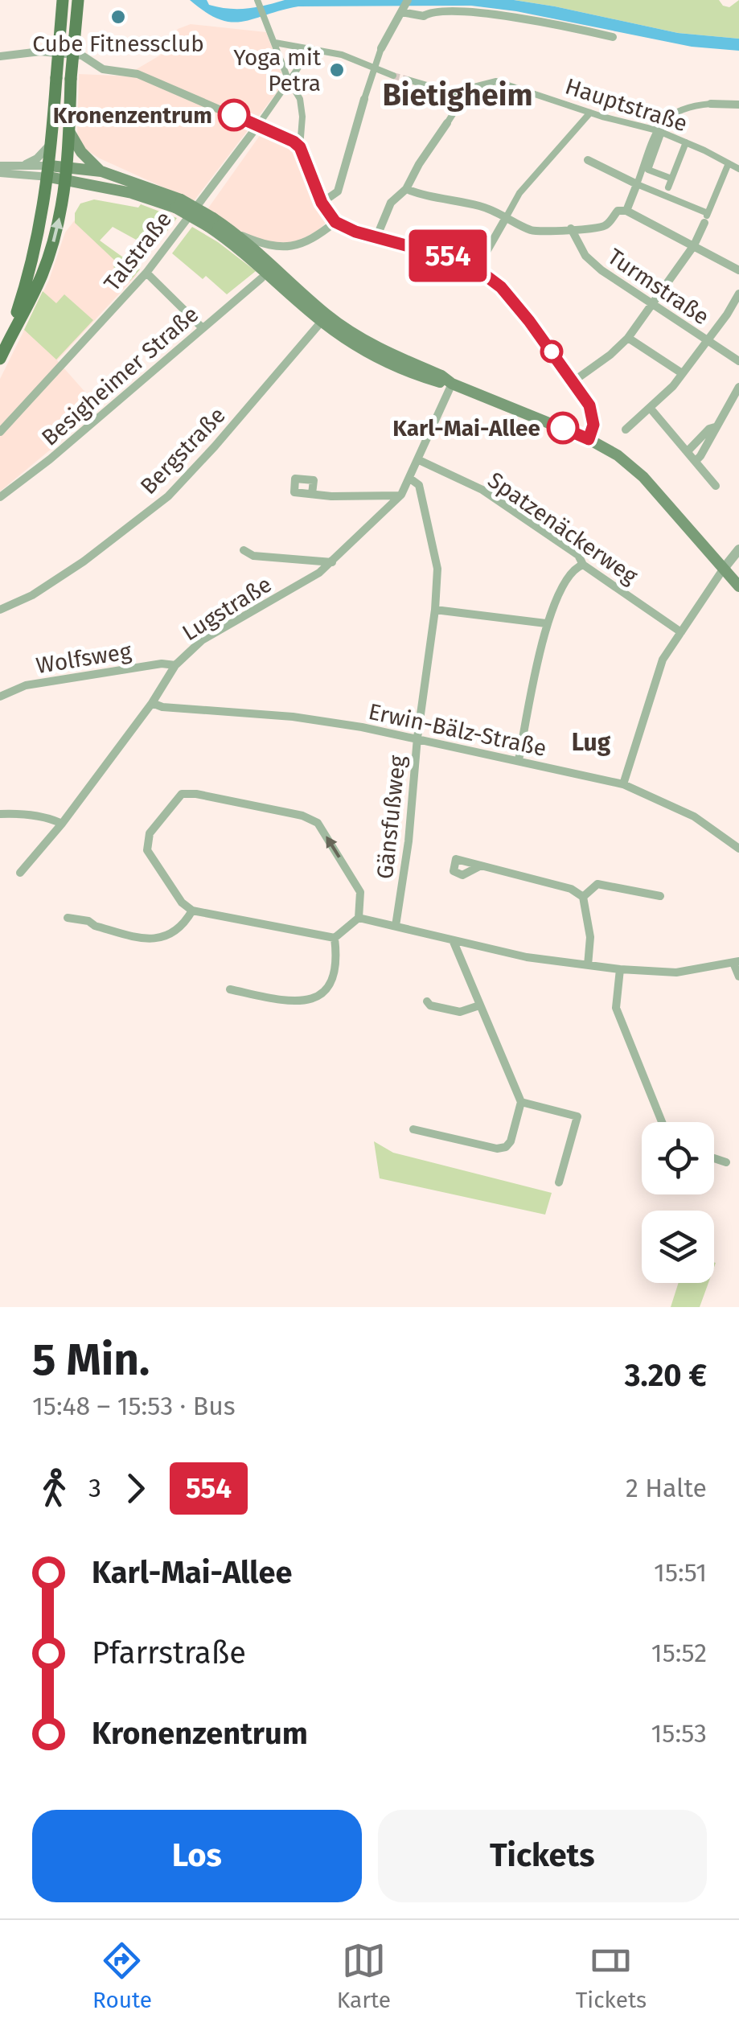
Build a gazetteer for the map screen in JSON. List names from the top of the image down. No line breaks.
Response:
{"streets":{"street":["Hauptstraße","Talstraße","Turmstraße","Besigheimer Straße","Bergstraße","Spatzenäckerweg","Lugstraße","Wolfsweg","Erwin-Bälz-Straße","Gänsfußweg"]},"crossings":[["Spatzenäckerweg","Lugstraße"],["Lugstraße","Wolfsweg"],["Lugstraße","Erwin-Bälz-Straße"],["Lugstraße","Gänsfußweg"],["Erwin-Bälz-Straße","Gänsfußweg"]],"districts":["Bietigheim","Lug"],"places":["Cube Fitnessclub","Yoga mit Petra","Kronenzentrum","Karl-Mai-Allee"],"lines":["bus line 554"],"page":{"on_map":"554","heading":["5 Min.","15:48 – 15:53 · Bus","3.20 €"],"legs":["3","554","2 Halte"],"list":[{"name":"Karl-Mai-Allee","value":"15:51"},{"name":"Pfarrstraße","value":"15:52"},{"name":"Kronenzentrum","value":"15:53"}],"buttons":["Los","Tickets"],"tabs":["Route","Karte","Tickets"]}}
